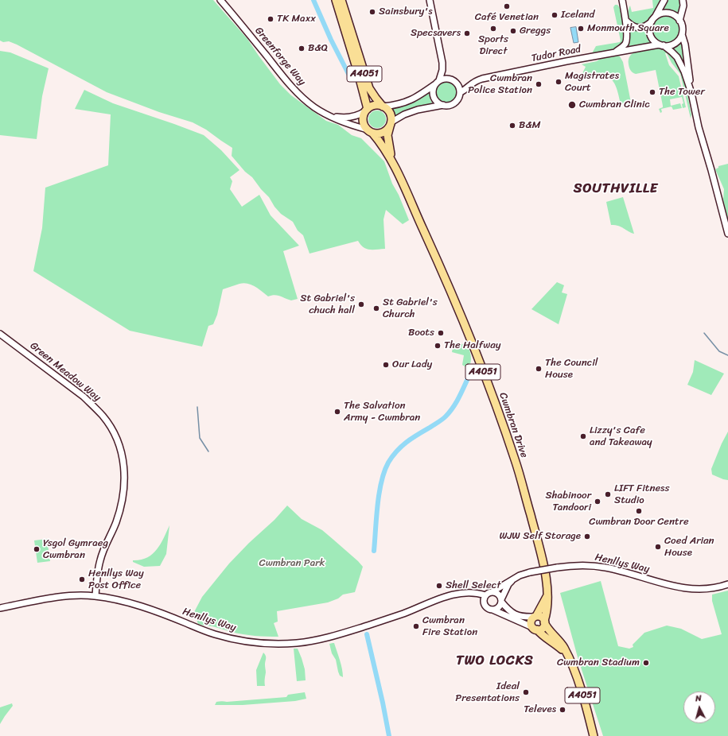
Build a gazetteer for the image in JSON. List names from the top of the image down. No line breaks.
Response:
{"streets":{"main road":["A4051","Cwmbran Drive"],"street":["Tudor Road","Greenforge Way","Green Meadow Way","Henllys Way"]},"crossings":[["Greenforge Way","A4051"],["A4051","Cwmbran Drive"],["Green Meadow Way","Henllys Way"]],"districts":["SOUTHVILLE","TWO LOCKS"],"parks":["Cwmbran Park"],"places":["Café Venetian","Sainsbury's","Iceland","TK Maxx","Sports Direct","Monmouth Square","Greggs","Specsavers","B&Q","Magistrates Court","Cwmbran Police Station","The Tower","Cwmbran Clinic","B&M","St Gabriel's chuch hall","St Gabriel's Church","Boots","The Halfway","Our Lady","The Council House","The Salvation Army - Cwmbran","Lizzy's Cafe and Takeaway","LIFT Fitness Studio","Shabinoor Tandoori","Cwmbran Door Centre","WJW Self Storage","Coed Arian House","Ysgol Gymraeg Cwmbran","Henllys Way Post Office","Shell Select","Cwmbran Fire Station","Cwmbran Stadium","Ideal Presentations","Televes"],"north":"top"}
